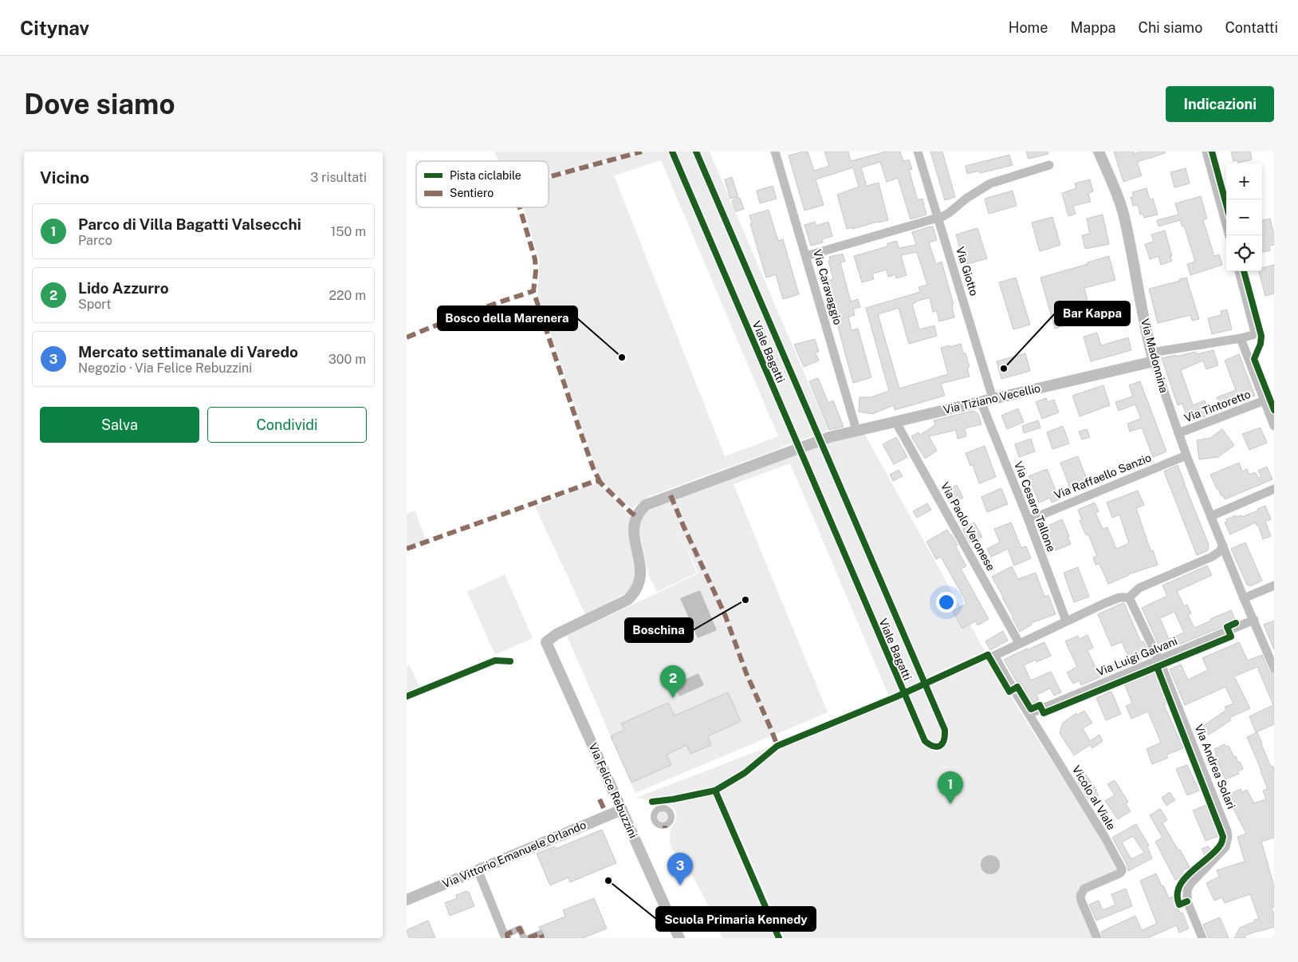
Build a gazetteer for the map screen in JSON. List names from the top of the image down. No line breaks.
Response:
{"streets":{"street":["Via Giotto","Via Caravaggio","Via Madonnina","Via Tiziano Vecellio","Via Tintoretto","Via Raffaello Sanzio","Via Cesare Tallone","Via Paolo Veronese","Via Luigi Galvani","Via Andrea Solari","Via Felice Rebuzzini","Vicolo al Viale","Via Vittorio Emanuele Orlando"],"cycle path":["Viale Bagatti"]},"crossings":[["Via Giotto","Via Tiziano Vecellio"],["Via Caravaggio","Via Tiziano Vecellio"],["Via Madonnina","Via Tiziano Vecellio"],["Via Madonnina","Via Tintoretto"],["Via Madonnina","Via Raffaello Sanzio"],["Via Madonnina","Via Luigi Galvani"],["Via Tiziano Vecellio","Via Cesare Tallone"],["Via Tiziano Vecellio","Via Paolo Veronese"],["Via Tiziano Vecellio","Via Felice Rebuzzini"],["Via Raffaello Sanzio","Via Cesare Tallone"],["Via Paolo Veronese","Vicolo al Viale"],["Via Luigi Galvani","Via Andrea Solari"],["Via Luigi Galvani","Vicolo al Viale"],["Via Felice Rebuzzini","Via Vittorio Emanuele Orlando"]],"places":["Bosco della Marenera","Bar Kappa","Boschina","Scuola Primaria Kennedy"],"legend":["Pista ciclabile","Sentiero"],"page":{"header":"Citynav","nav":["Home","Mappa","Chi siamo","Contatti"],"buttons":["Indicazioni",["Salva","Condividi"]],"title":"Dove siamo","heading":["Vicino","3 risultati"],"map_buttons":["+","−"],"list":[{"mark":"1","name":"Parco di Villa Bagatti Valsecchi","note":"Parco","value":"150 m"},{"mark":"2","name":"Lido Azzurro","note":"Sport","value":"220 m"},{"mark":"3","name":"Mercato settimanale di Varedo","note":"Negozio · Via Felice Rebuzzini","value":"300 m"}],"pins":["2","1","3"]}}
